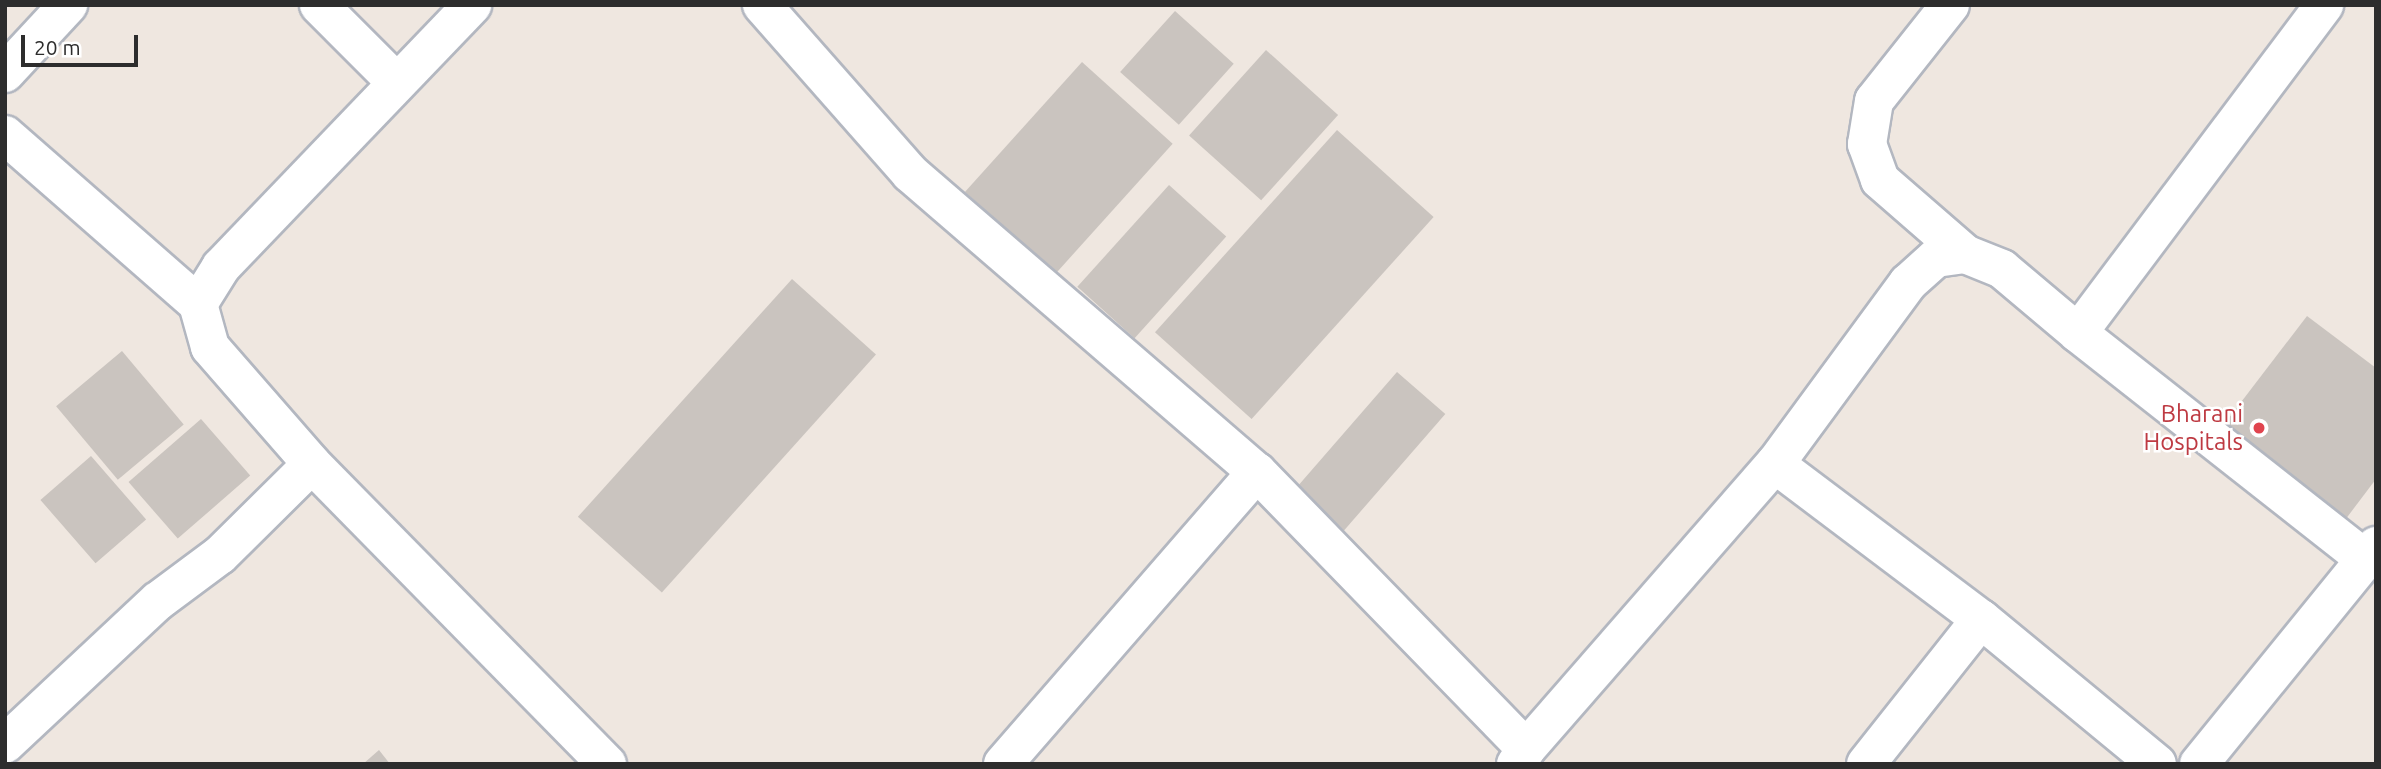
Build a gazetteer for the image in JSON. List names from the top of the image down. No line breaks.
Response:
{"places":["Bharani Hospitals"],"scale_bar":"20 m"}
